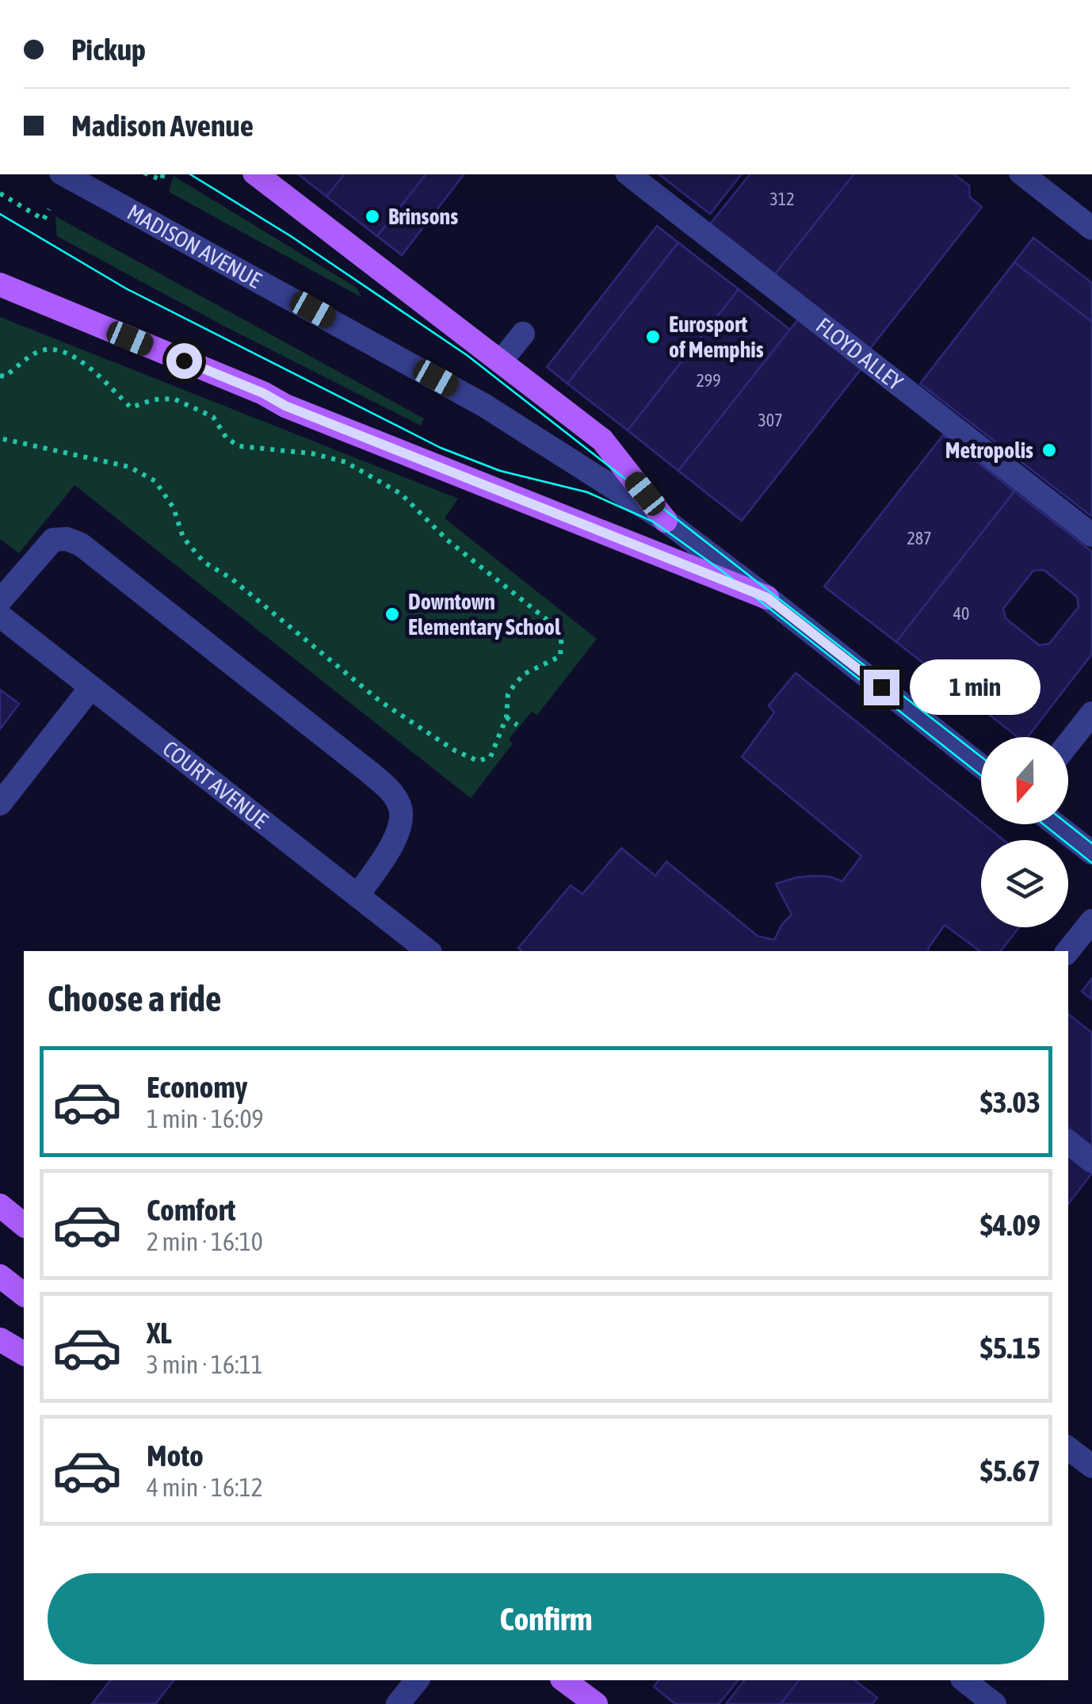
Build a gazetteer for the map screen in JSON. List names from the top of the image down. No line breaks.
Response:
{"streets":{"street":["MADISON AVENUE","FLOYD ALLEY","COURT AVENUE"]},"places":["Brinsons","Eurosport of Memphis","Metropolis","Downtown Elementary School"],"house_numbers":["312","299","307","287","40"],"north":"bottom","page":{"banner":["Pickup","Madison Avenue"],"bubble":"1 min","heading":"Choose a ride","list":[{"name":"Economy","note":"1 min · 16:09","value":"$3.03"},{"name":"Comfort","note":"2 min · 16:10","value":"$4.09"},{"name":"XL","note":"3 min · 16:11","value":"$5.15"},{"name":"Moto","note":"4 min · 16:12","value":"$5.67"}],"buttons":"Confirm"}}
